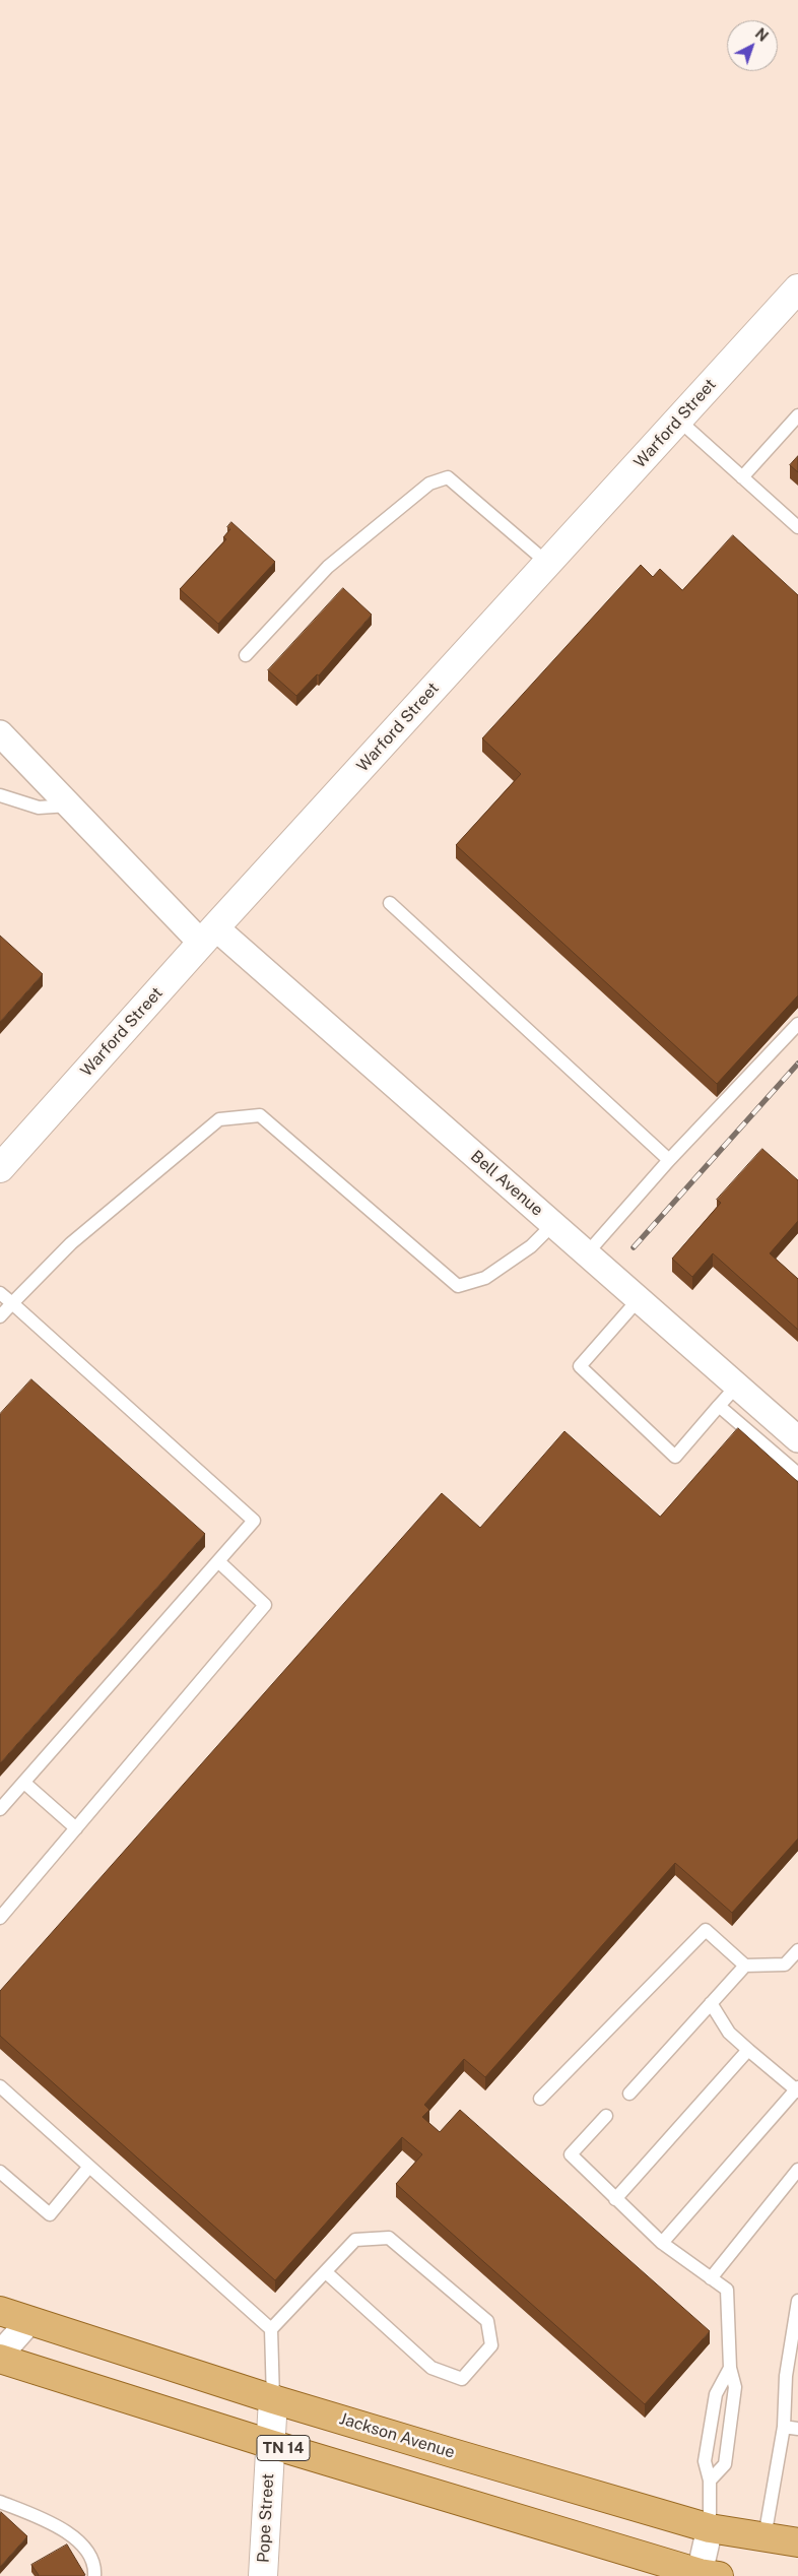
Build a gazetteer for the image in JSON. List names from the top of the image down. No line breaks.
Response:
{"streets":{"main road":["Warford Street","Jackson Avenue","TN 14","Pope Street"],"street":["Bell Avenue"]},"crossings":[["Warford Street","Bell Avenue"],["Jackson Avenue","Pope Street"],["TN 14","Pope Street"]],"north":"top right"}
